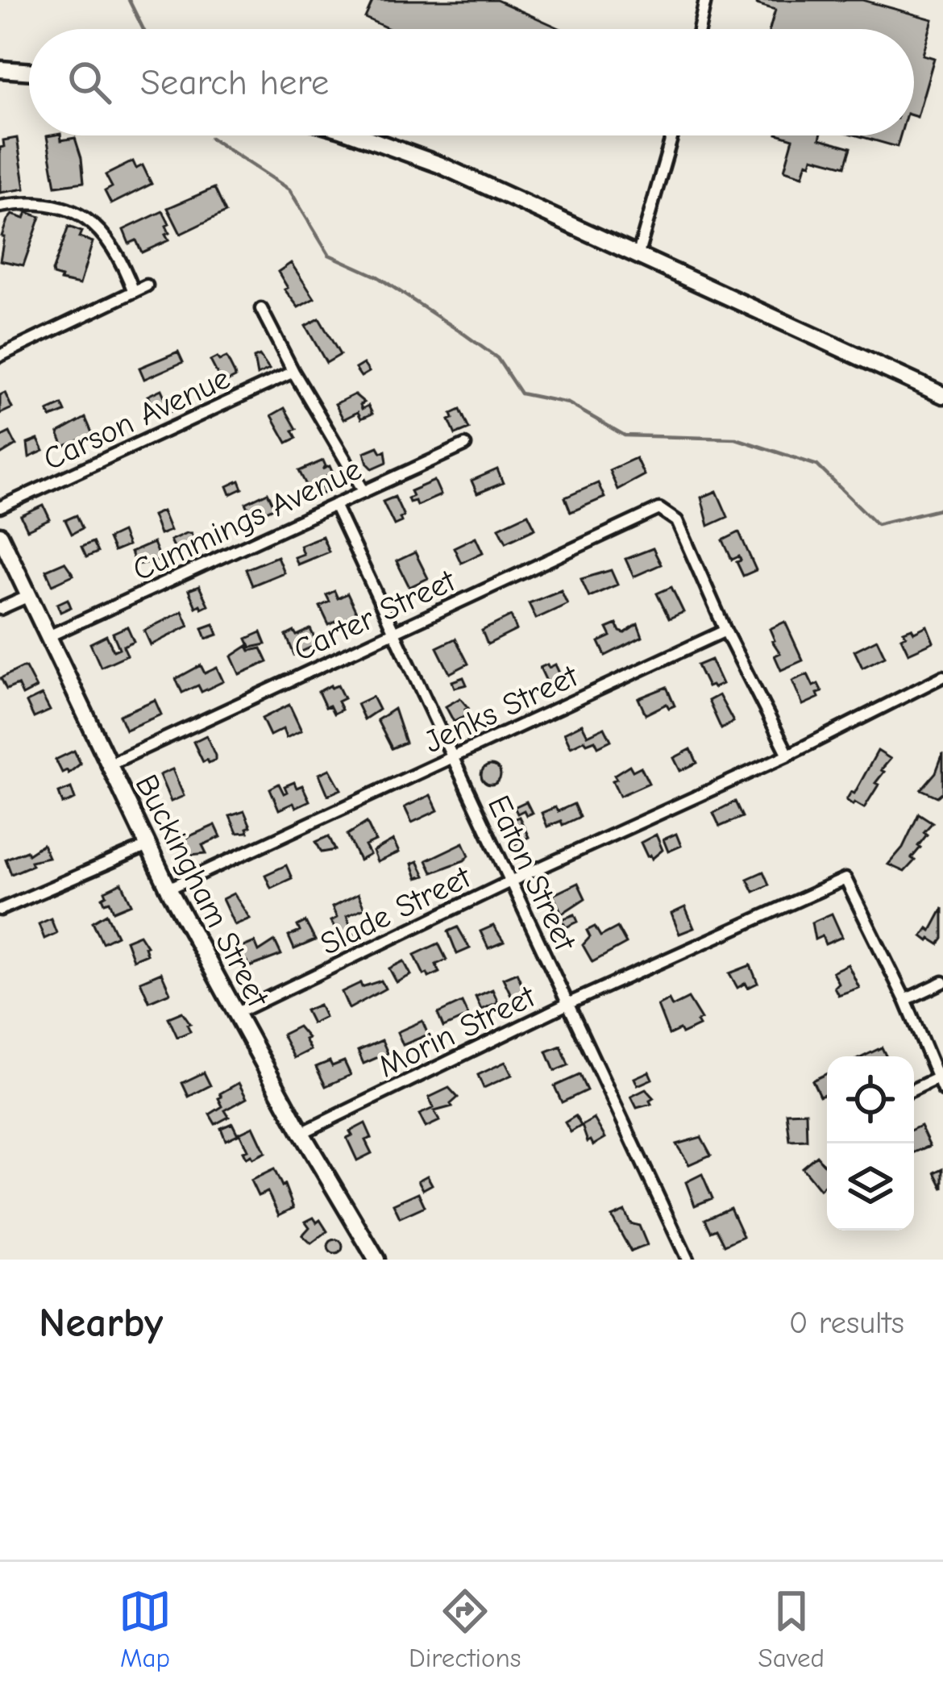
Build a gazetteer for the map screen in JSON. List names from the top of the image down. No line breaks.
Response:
{"streets":{"main road":["Buckingham Street"],"street":["Carson Avenue","Cummings Avenue","Carter Street","Jenks Street","Eaton Street","Slade Street","Morin Street"]},"crossings":[["Cummings Avenue","Eaton Street"],["Cummings Avenue","Buckingham Street"],["Carter Street","Jenks Street"],["Carter Street","Eaton Street"],["Carter Street","Buckingham Street"],["Jenks Street","Eaton Street"],["Jenks Street","Buckingham Street"],["Eaton Street","Slade Street"],["Eaton Street","Morin Street"],["Buckingham Street","Slade Street"],["Buckingham Street","Morin Street"]],"page":{"search":"Search here","heading":["Nearby","0 results"],"nav":["Map","Directions","Saved"]}}
